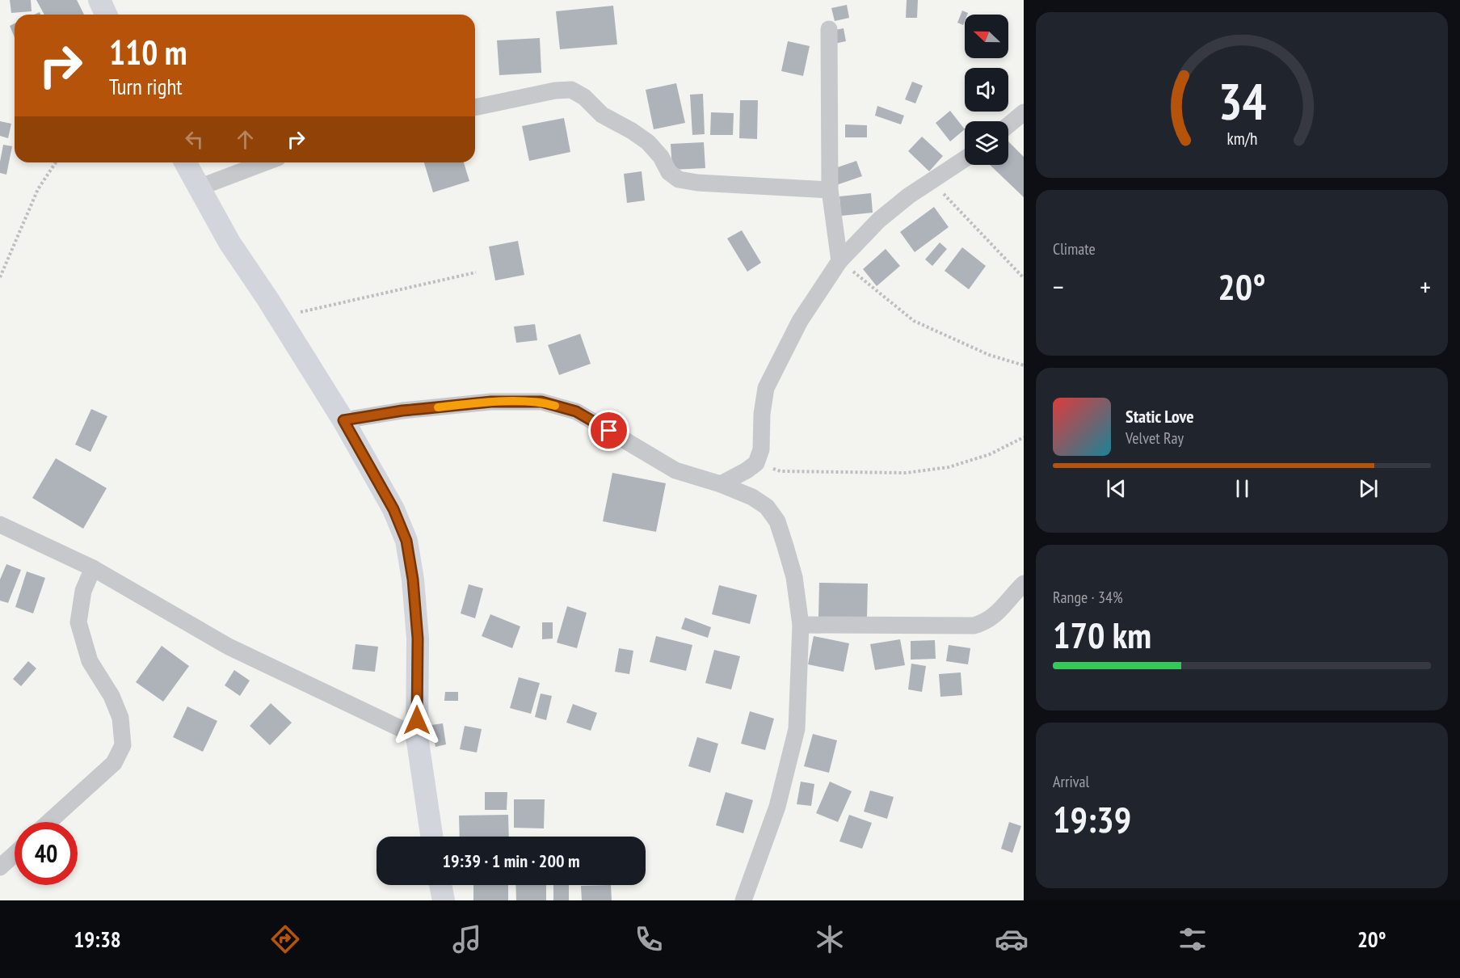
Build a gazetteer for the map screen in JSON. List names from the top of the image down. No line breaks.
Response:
{"north":"left","page":{"turn":["110 m","Turn right"],"tile":["Climate",["Range · 34%","170 km"],["Arrival","19:39"]],"heat":["−","20°","+"],"song":["Static Love","Velvet Ray"],"limit":"40","trip":"19:39 · 1 min · 200 m","tabs":["19:38","20°"],"gauge":["34","km/h"]}}
